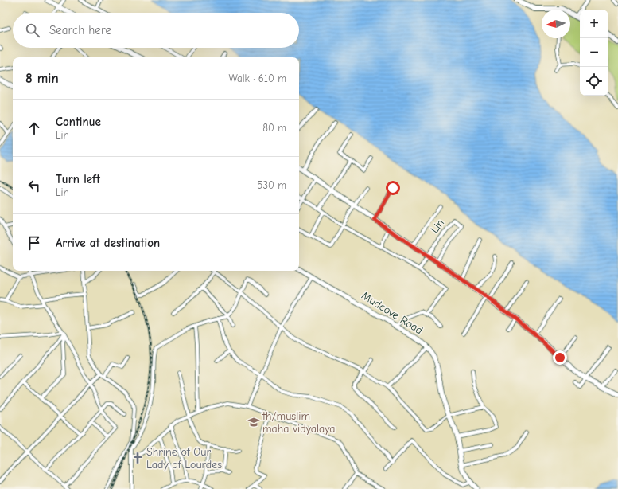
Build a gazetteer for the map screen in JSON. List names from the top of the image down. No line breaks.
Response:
{"streets":{"street":["Lin","Mudcove Road"]},"places":{"school or university":["th/muslim maha vidyalaya"],"church":["Shrine of Our Lady of Lourdes"]},"north":"left","page":{"map_buttons":["+","−"],"search":"Search here","heading":["8 min","Walk · 610 m"],"list":[["Continue","Lin","80 m"],["Turn left","Lin","530 m"],"Arrive at destination"]}}
